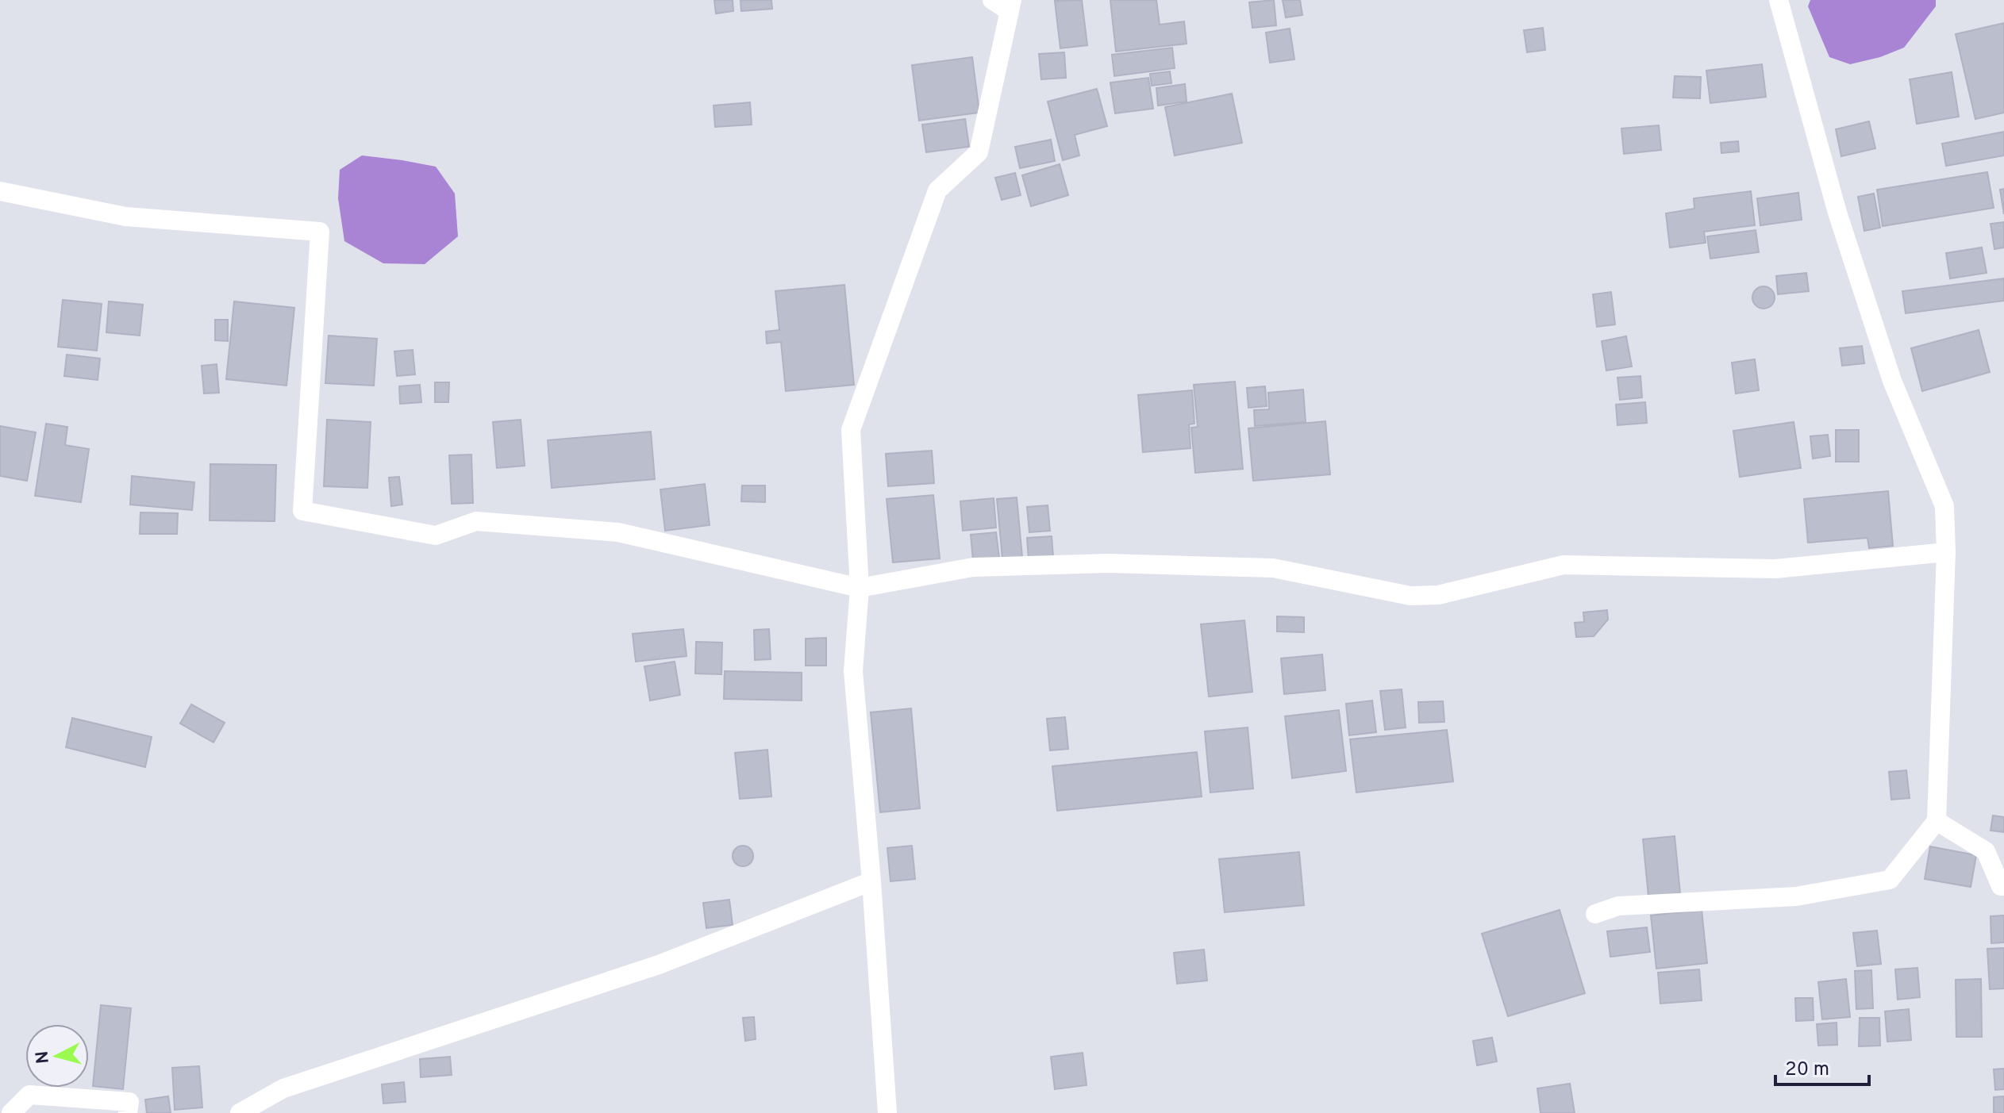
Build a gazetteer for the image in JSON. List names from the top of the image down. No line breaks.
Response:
{"scale_bar":"20 m","north":"left"}
